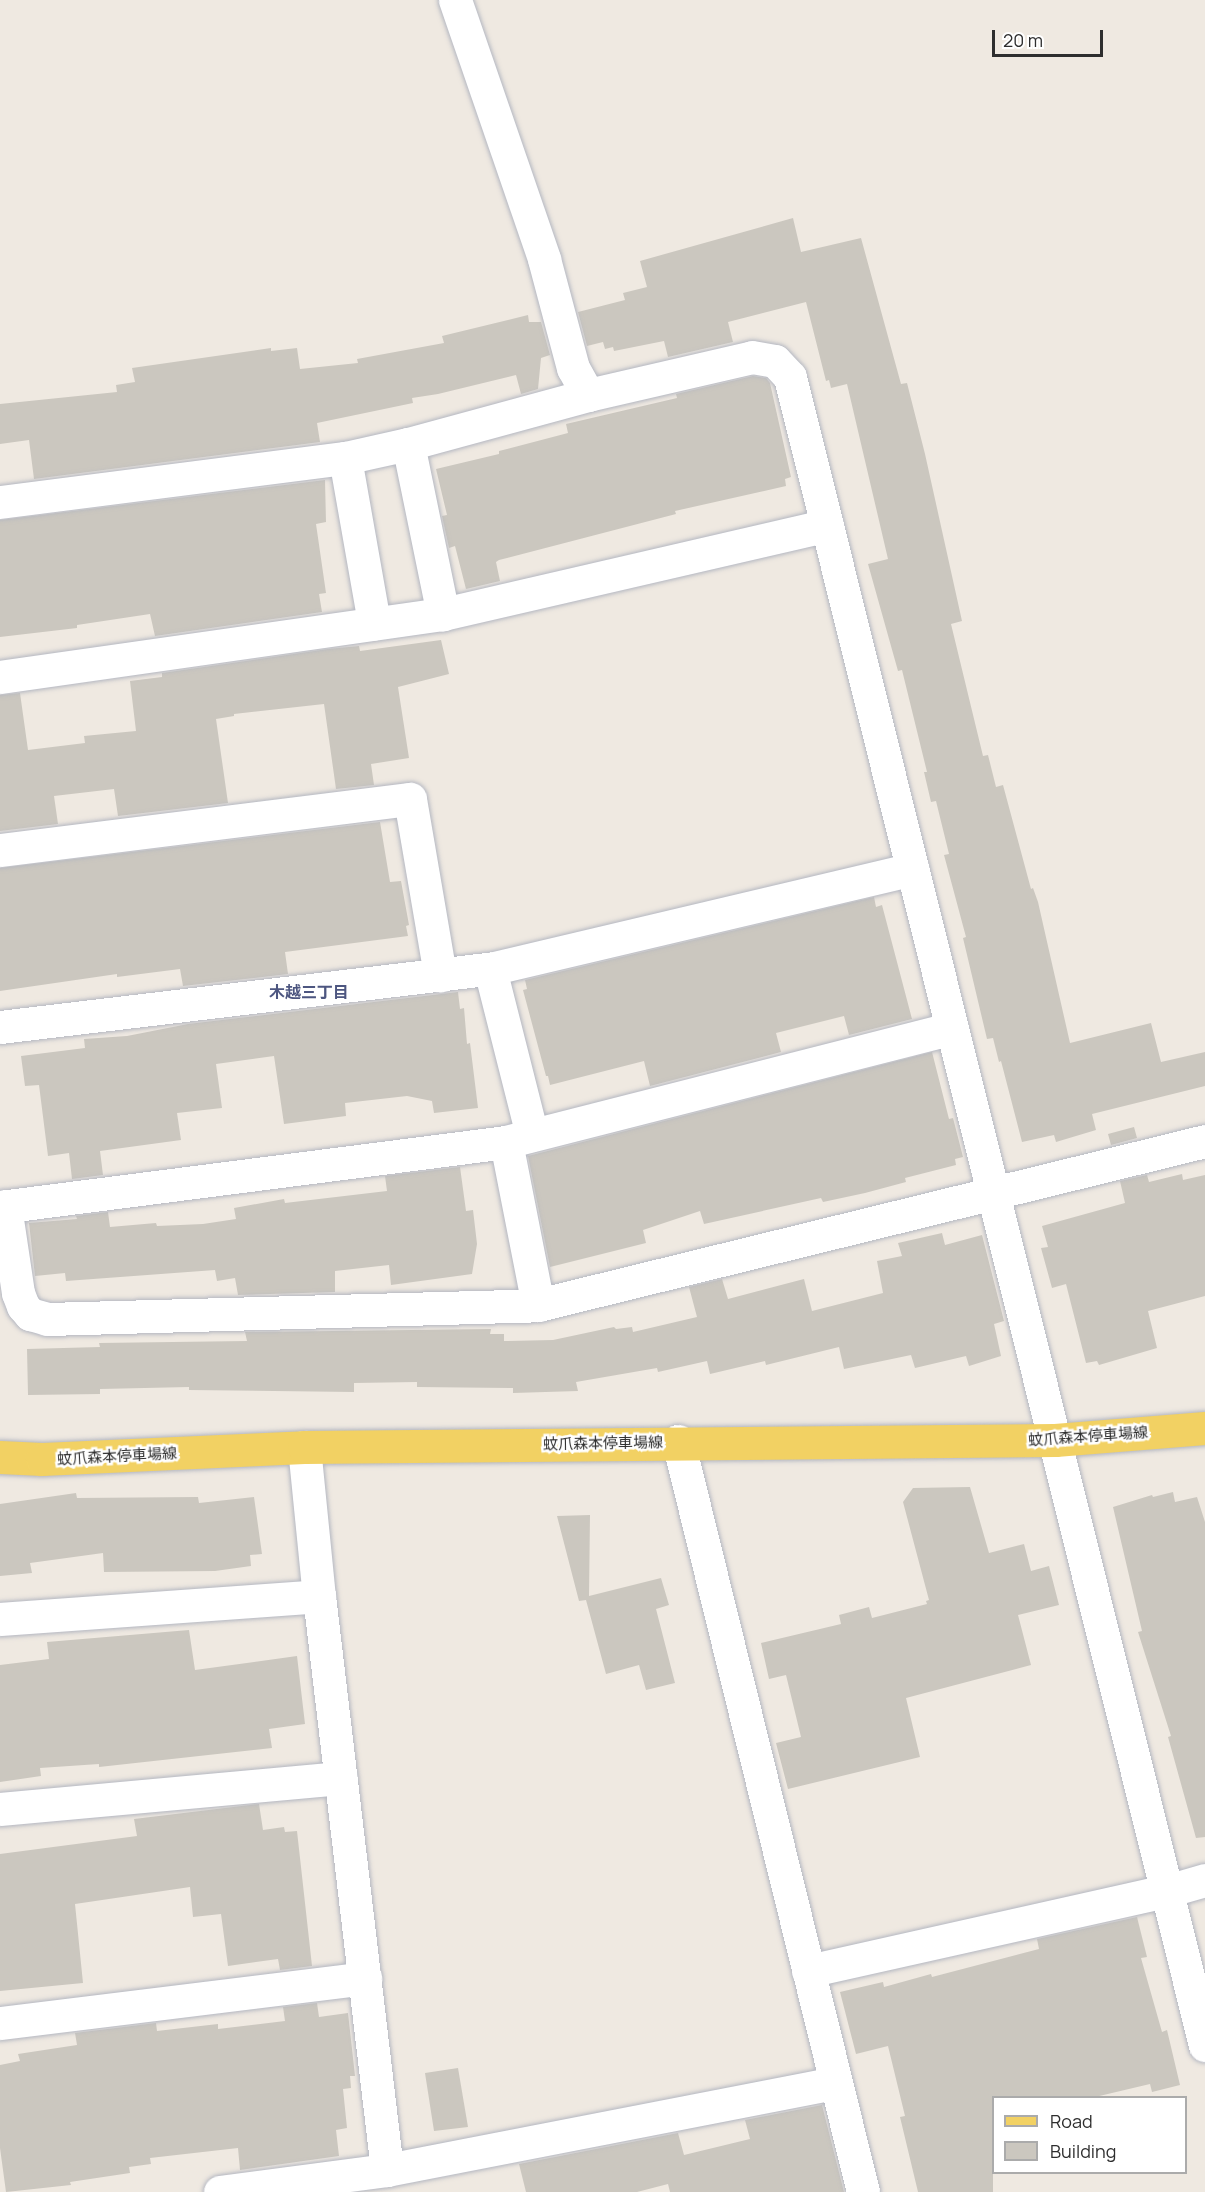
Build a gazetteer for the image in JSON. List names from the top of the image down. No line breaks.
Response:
{"streets":{"main road":["蚊爪森本停車場線"]},"districts":["木越三丁目"],"legend":["Road","Building"],"scale_bar":"20 m"}
